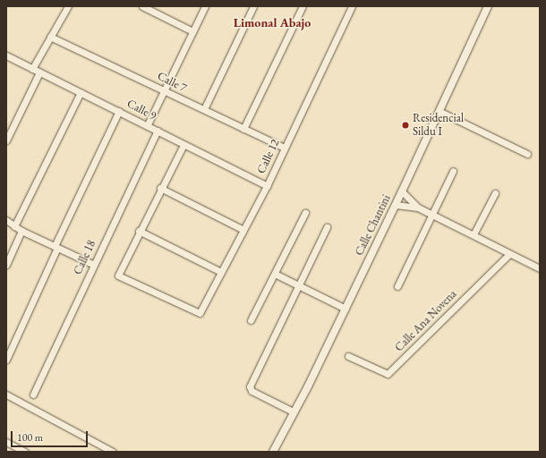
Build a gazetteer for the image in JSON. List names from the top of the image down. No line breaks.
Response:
{"streets":{"street":["Calle 7","Calle 9","Calle 12","Calle Chantini","Calle 18","Calle Ana Novena"]},"crossings":[["Calle 7","Calle 12"],["Calle 9","Calle 12"],["Calle 9","Calle 18"]],"districts":["Limonal Abajo"],"places":["Residencial Sildu I"],"scale_bar":"100 m"}
